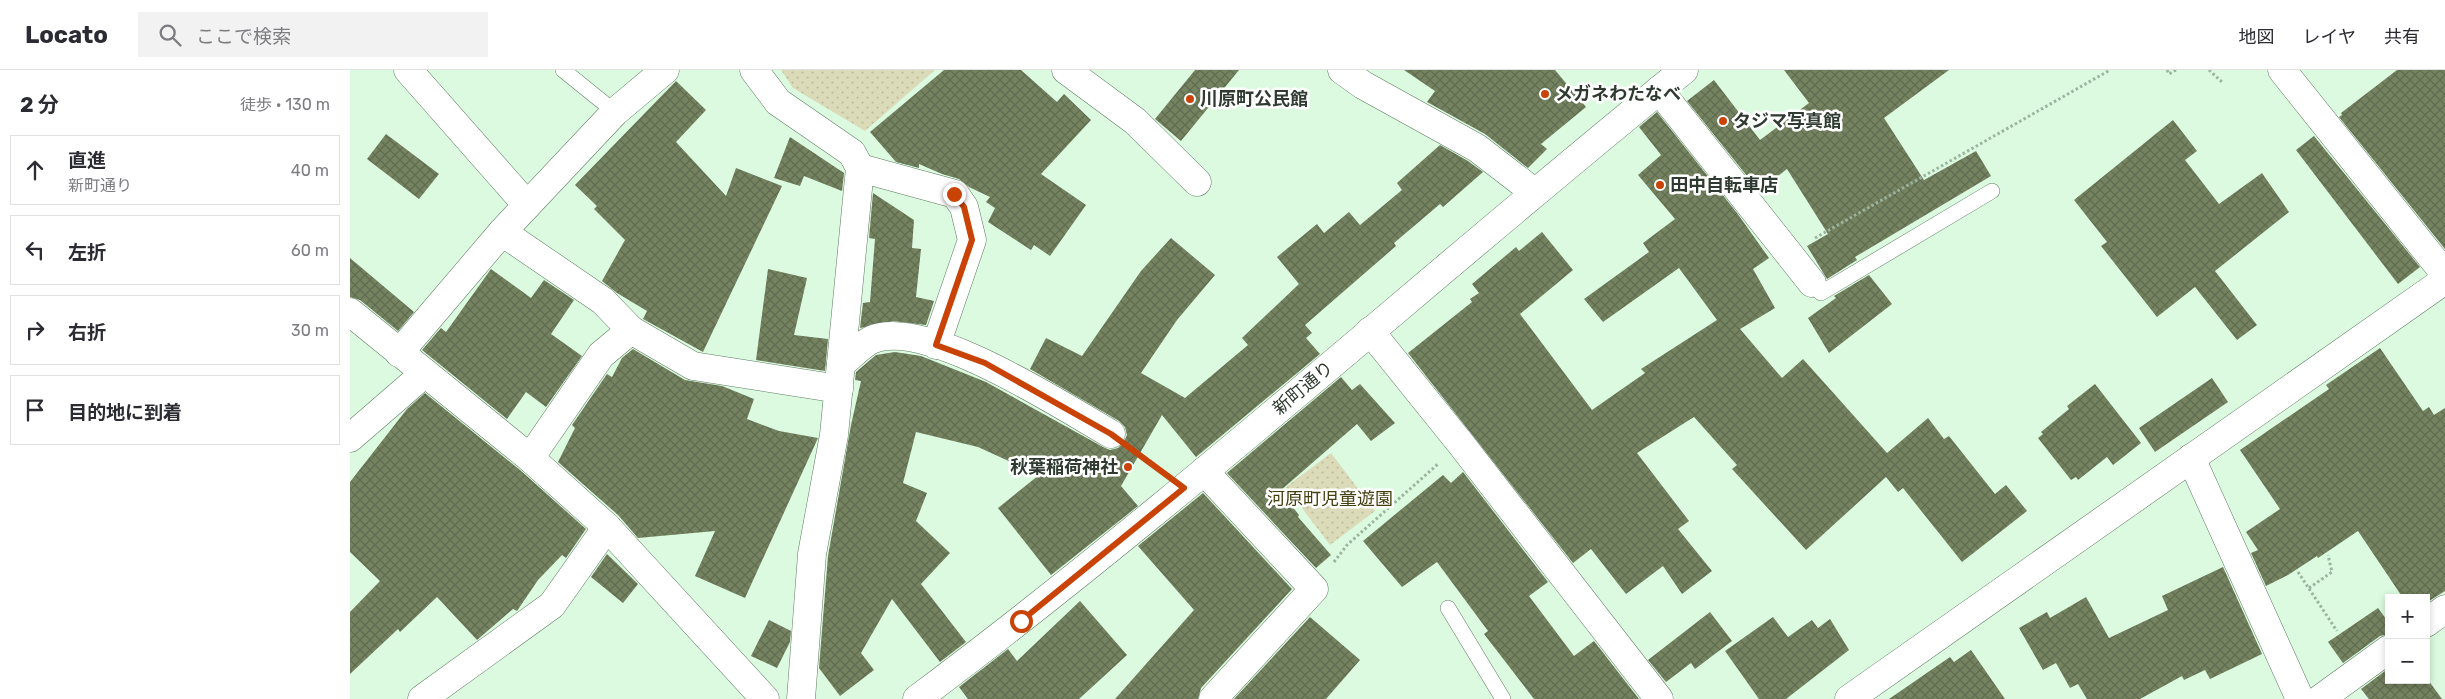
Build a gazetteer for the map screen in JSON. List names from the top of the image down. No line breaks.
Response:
{"streets":{"street":["新町通り"]},"parks":["河原町児童遊園"],"places":["メガネわたなべ","川原町公民館","タジマ写真館","田中自転車店","秋葉稲荷神社"],"page":{"header":"Locato","search":"ここで検索","nav":["地図","レイヤ","共有"],"heading":["2 分","徒歩 · 130 m"],"list":[["直進","新町通り","40 m"],["左折","60 m"],["右折","30 m"],"目的地に到着"],"map_buttons":["+","−"]}}
